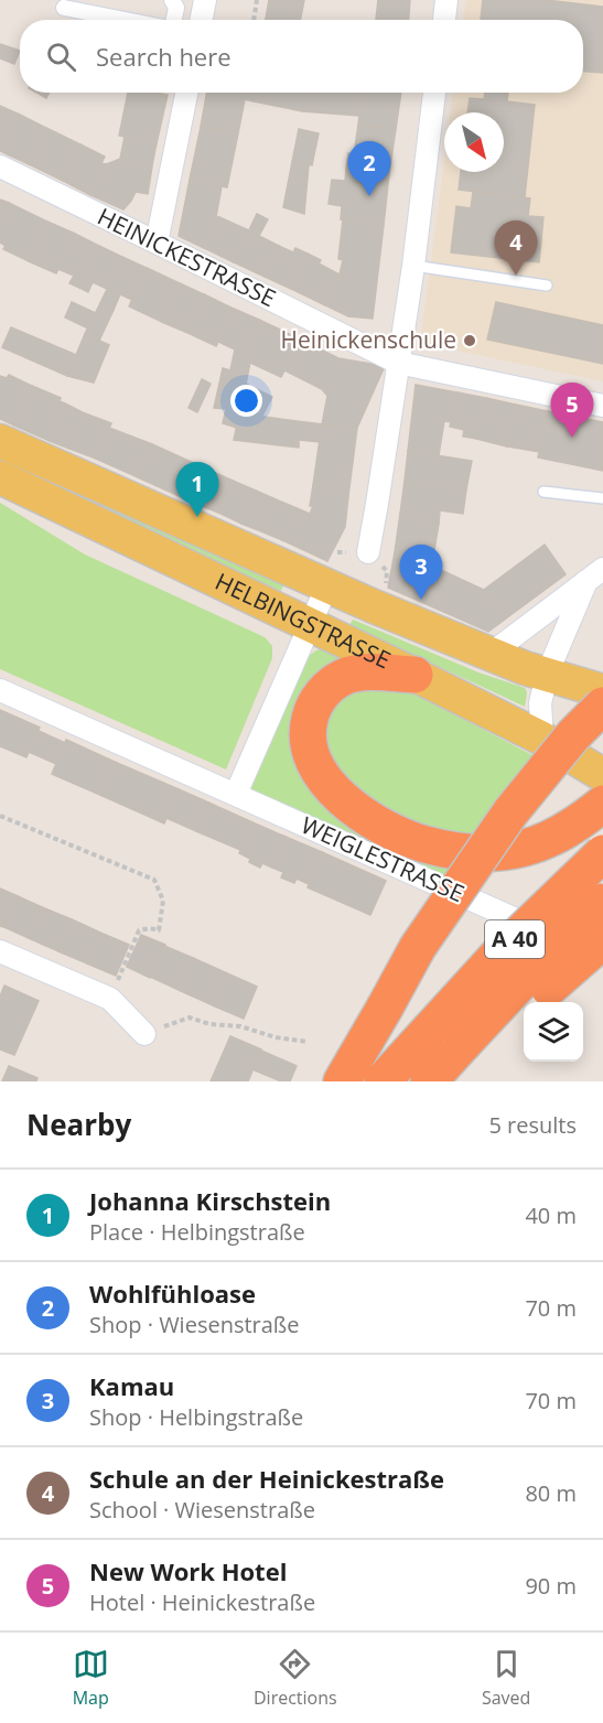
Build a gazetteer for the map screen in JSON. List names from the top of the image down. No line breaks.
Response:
{"streets":{"highway":["A 40"],"main road":["HELBINGSTRASSE"],"street":["HEINICKESTRASSE","WEIGLESTRASSE"]},"places":["Heinickenschule"],"north":"bottom right","page":{"search":"Search here","pins":["2","4","5","1","3"],"heading":["Nearby","5 results"],"list":[{"mark":"1","name":"Johanna Kirschstein","note":"Place · Helbingstraße","value":"40 m"},{"mark":"2","name":"Wohlfühloase","note":"Shop · Wiesenstraße","value":"70 m"},{"mark":"3","name":"Kamau","note":"Shop · Helbingstraße","value":"70 m"},{"mark":"4","name":"Schule an der Heinickestraße","note":"School · Wiesenstraße","value":"80 m"},{"mark":"5","name":"New Work Hotel","note":"Hotel · Heinickestraße","value":"90 m"}],"nav":["Map","Directions","Saved"]}}
